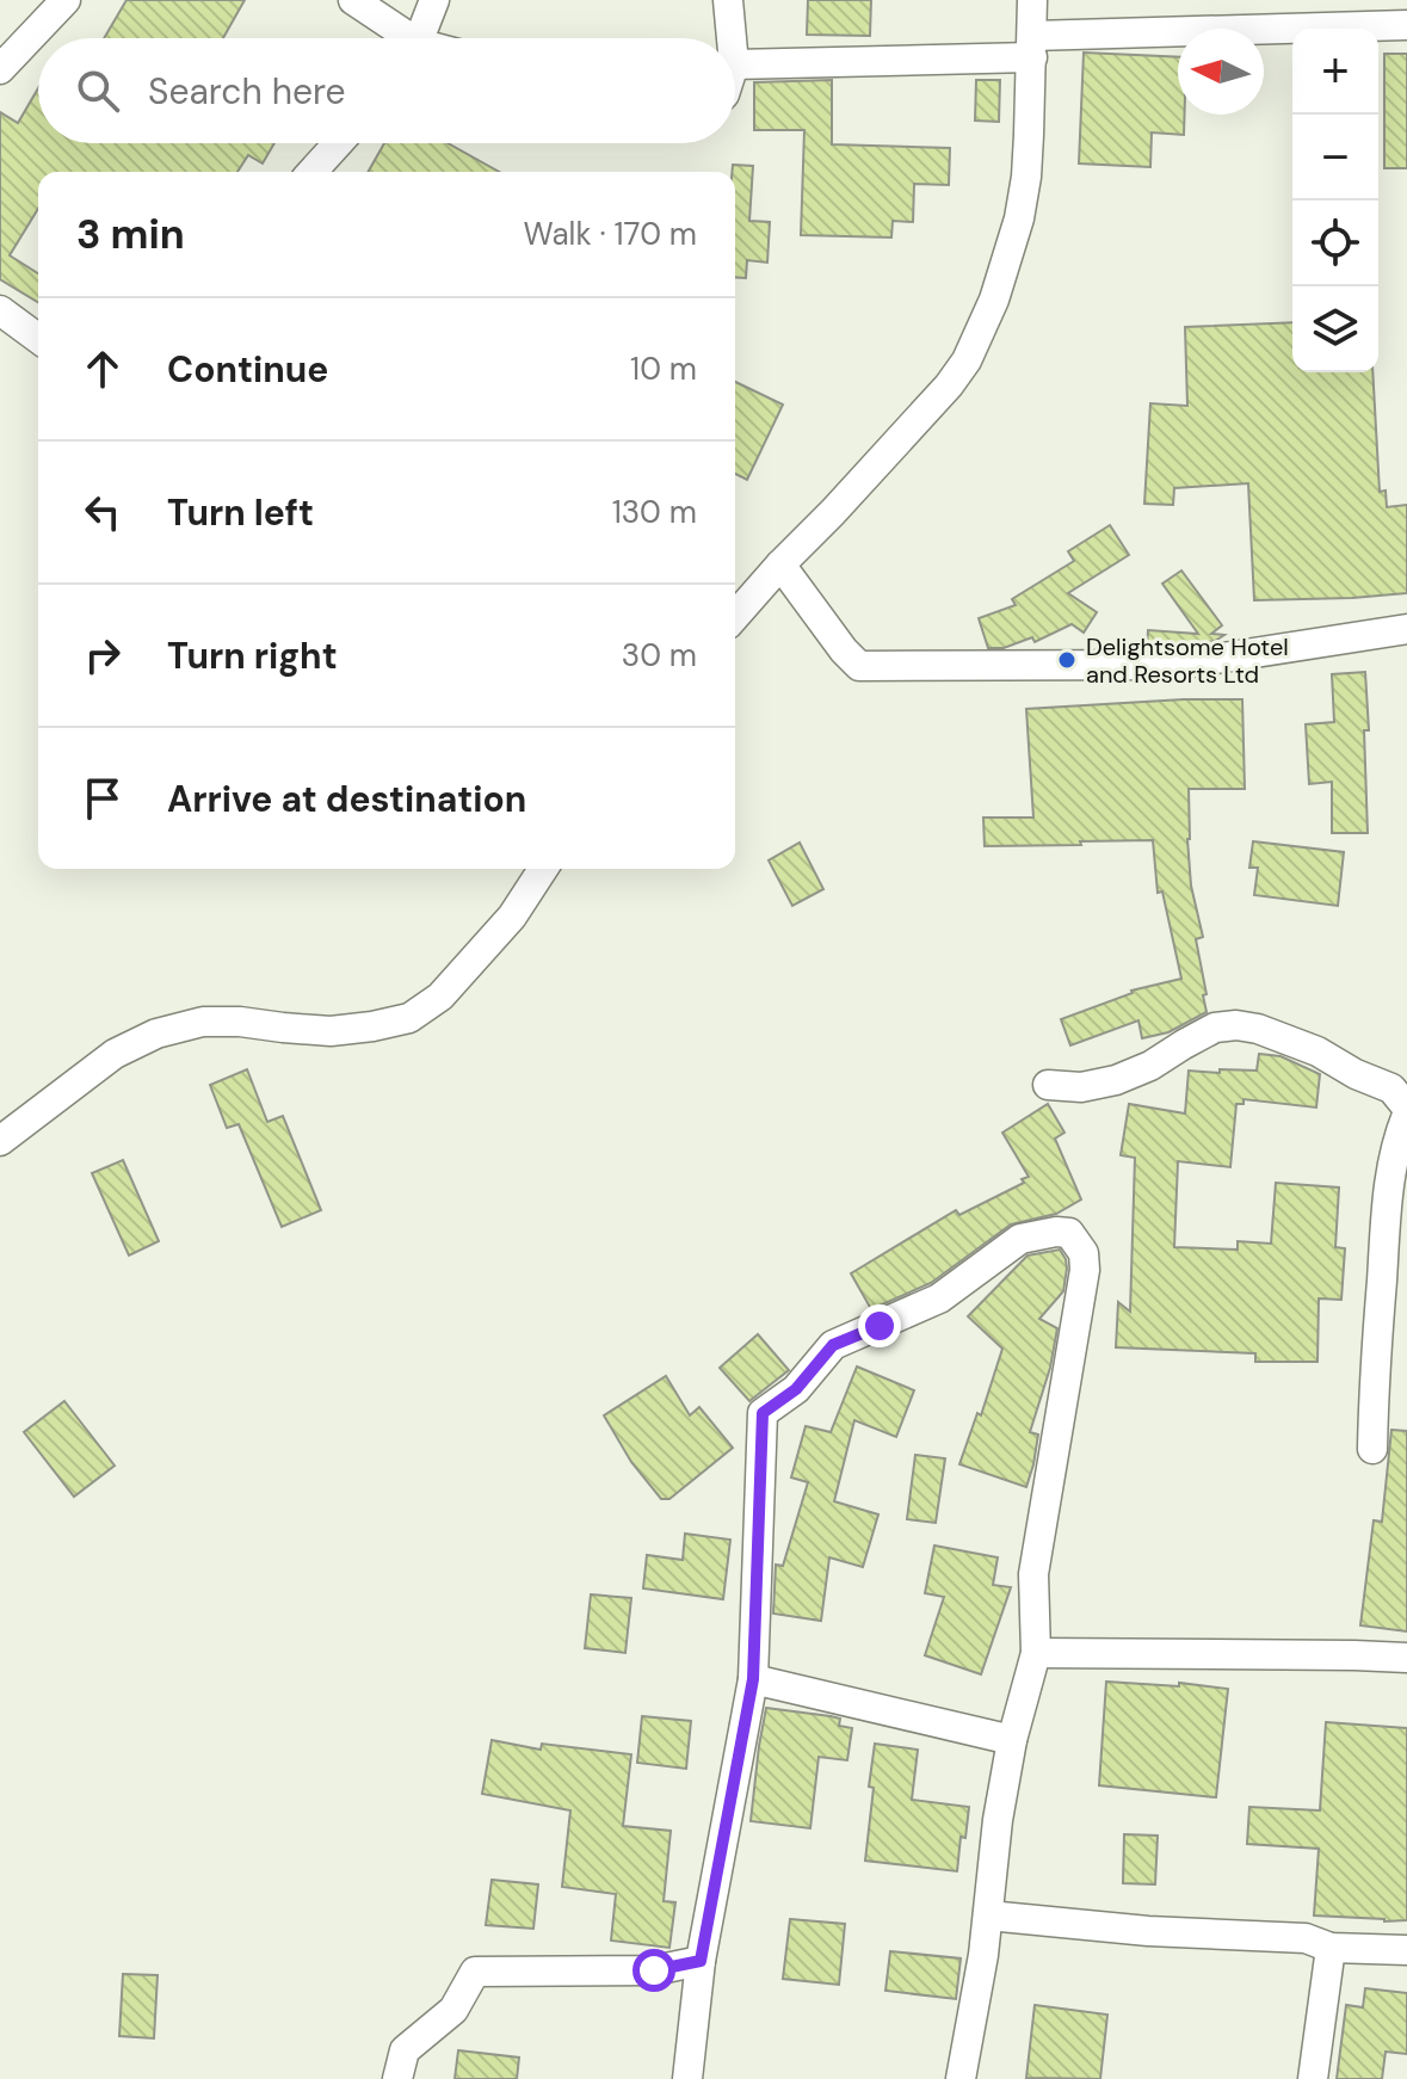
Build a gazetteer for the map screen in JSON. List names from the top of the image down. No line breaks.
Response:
{"places":["Delightsome Hotel and Resorts Ltd"],"north":"left","page":{"map_buttons":["+","−"],"search":"Search here","heading":["3 min","Walk · 170 m"],"list":[["Continue","10 m"],["Turn left","130 m"],["Turn right","30 m"],"Arrive at destination"]}}
